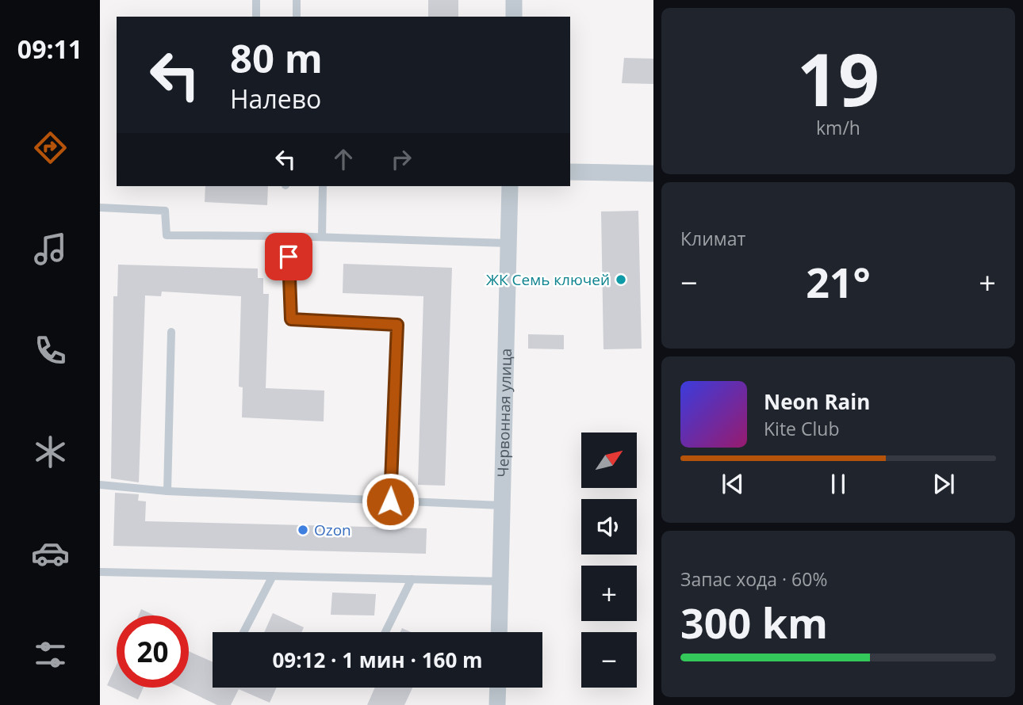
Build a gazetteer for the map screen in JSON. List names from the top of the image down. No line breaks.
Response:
{"streets":{"street":["Червонная улица"]},"places":["ЖК Семь ключей","Ozon"],"north":"top right","page":{"tabs":"09:11","tile":[["19","km/h"],"Климат",["Запас хода · 60%","300 km"]],"turn":["80 m","Налево"],"heat":["−","21°","+"],"song":["Neon Rain","Kite Club"],"map_buttons":["+","−"],"limit":"20","trip":"09:12 · 1 мин · 160 m"}}
